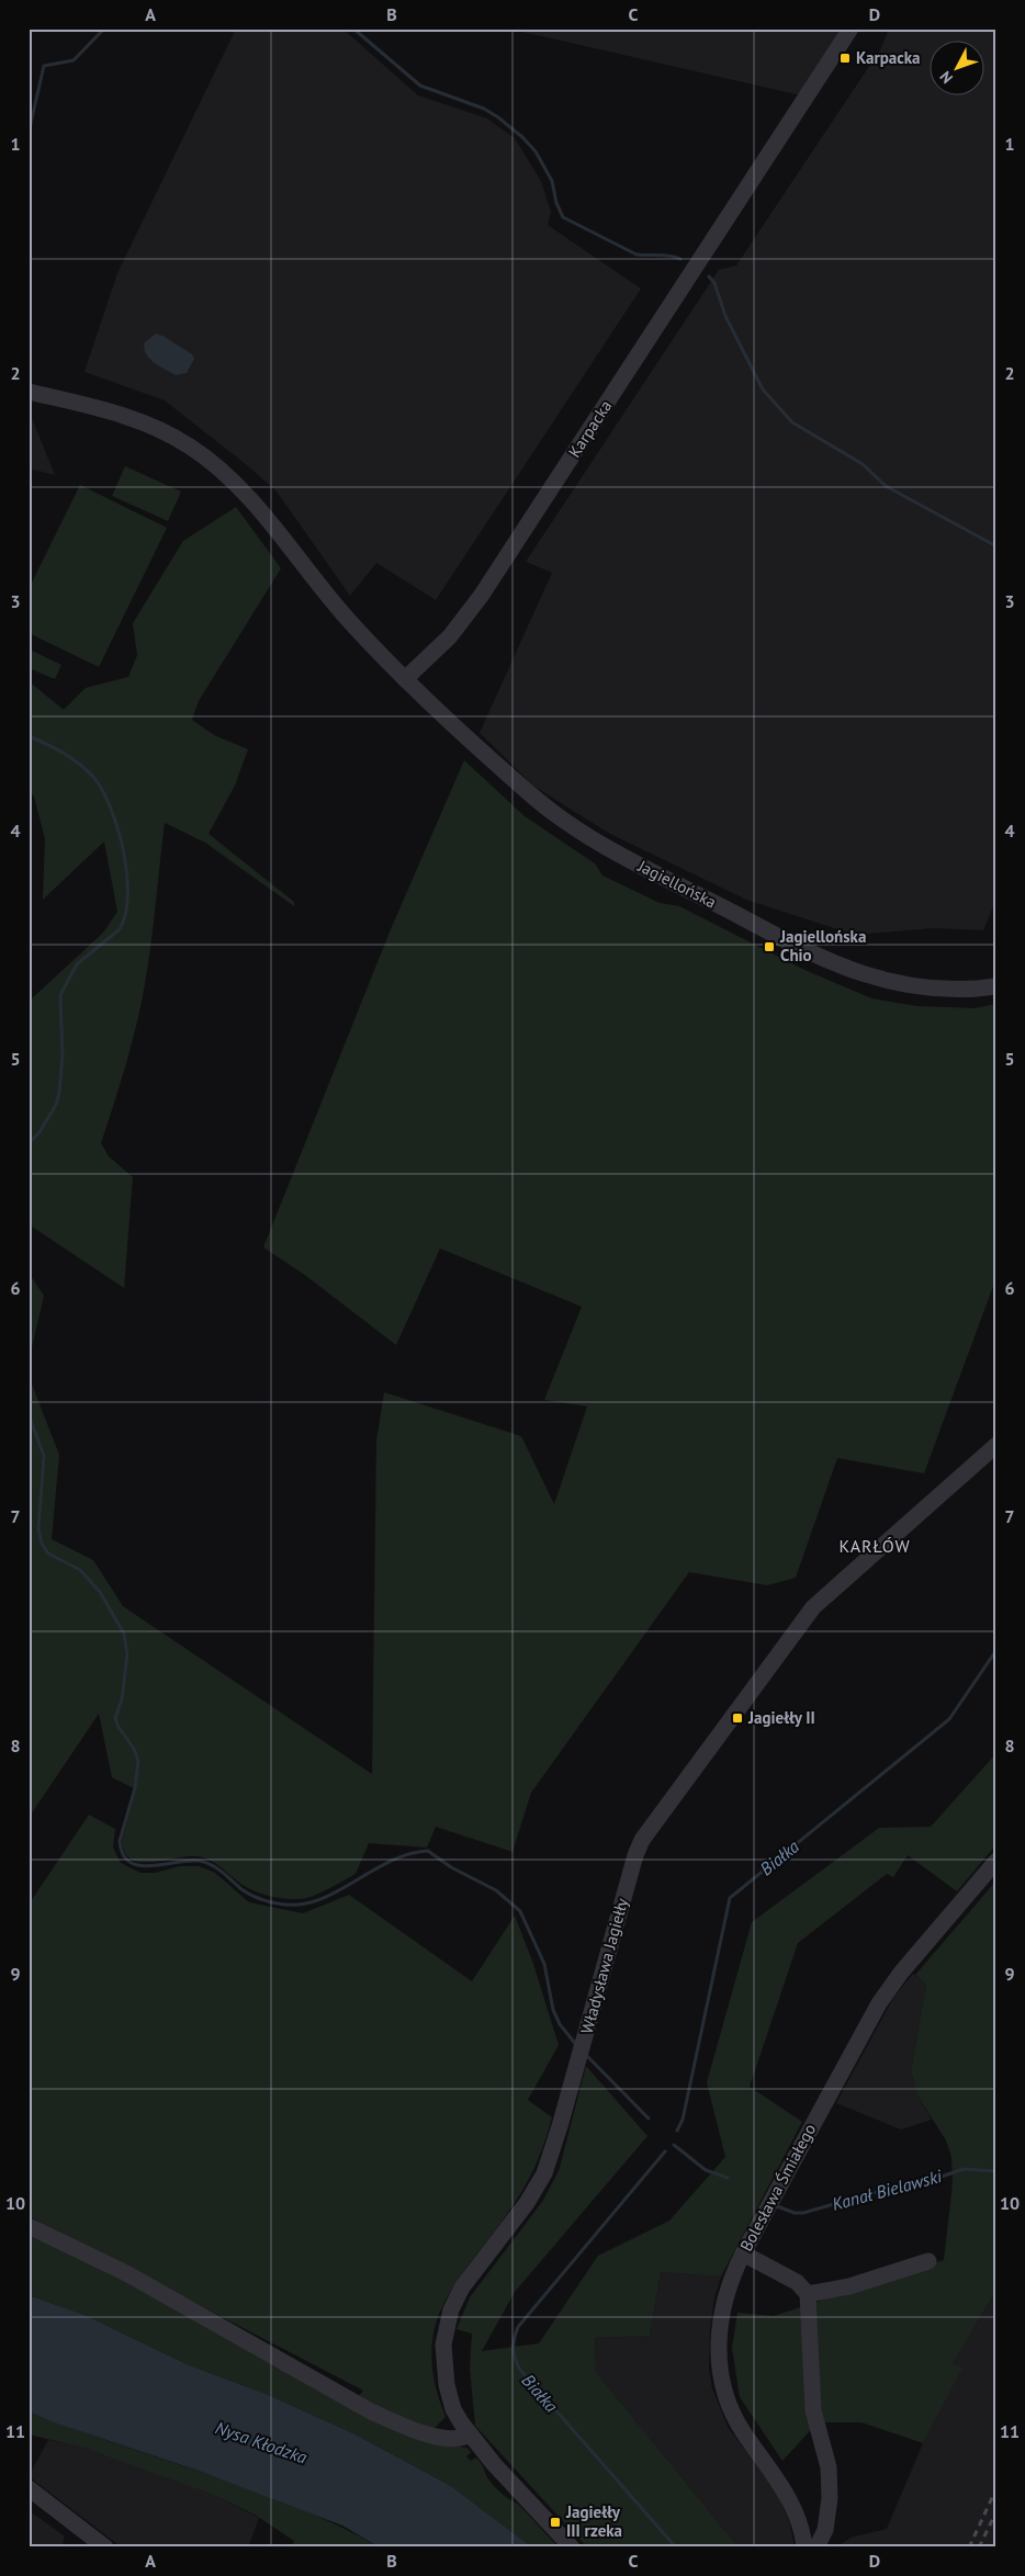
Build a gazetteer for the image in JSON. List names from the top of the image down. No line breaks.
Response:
{"streets":{"street":["Karpacka","Jagiellońska","Władysława Jagiełły","Bolesława Śmiałego"]},"crossings":[["Karpacka","Jagiellońska"]],"districts":["KARŁÓW"],"water":["Białka","Kanał Bielawski","Nysa Kłodzka"],"places":{"transit":["Karpacka","Jagiellońska Chio","Jagiełły II","Jagiełły III rzeka"]},"north":"bottom left","grid":{"columns":["A","B","C","D"],"rows":["1","2","3","4","5","6","7","8","9","10","11"]}}
